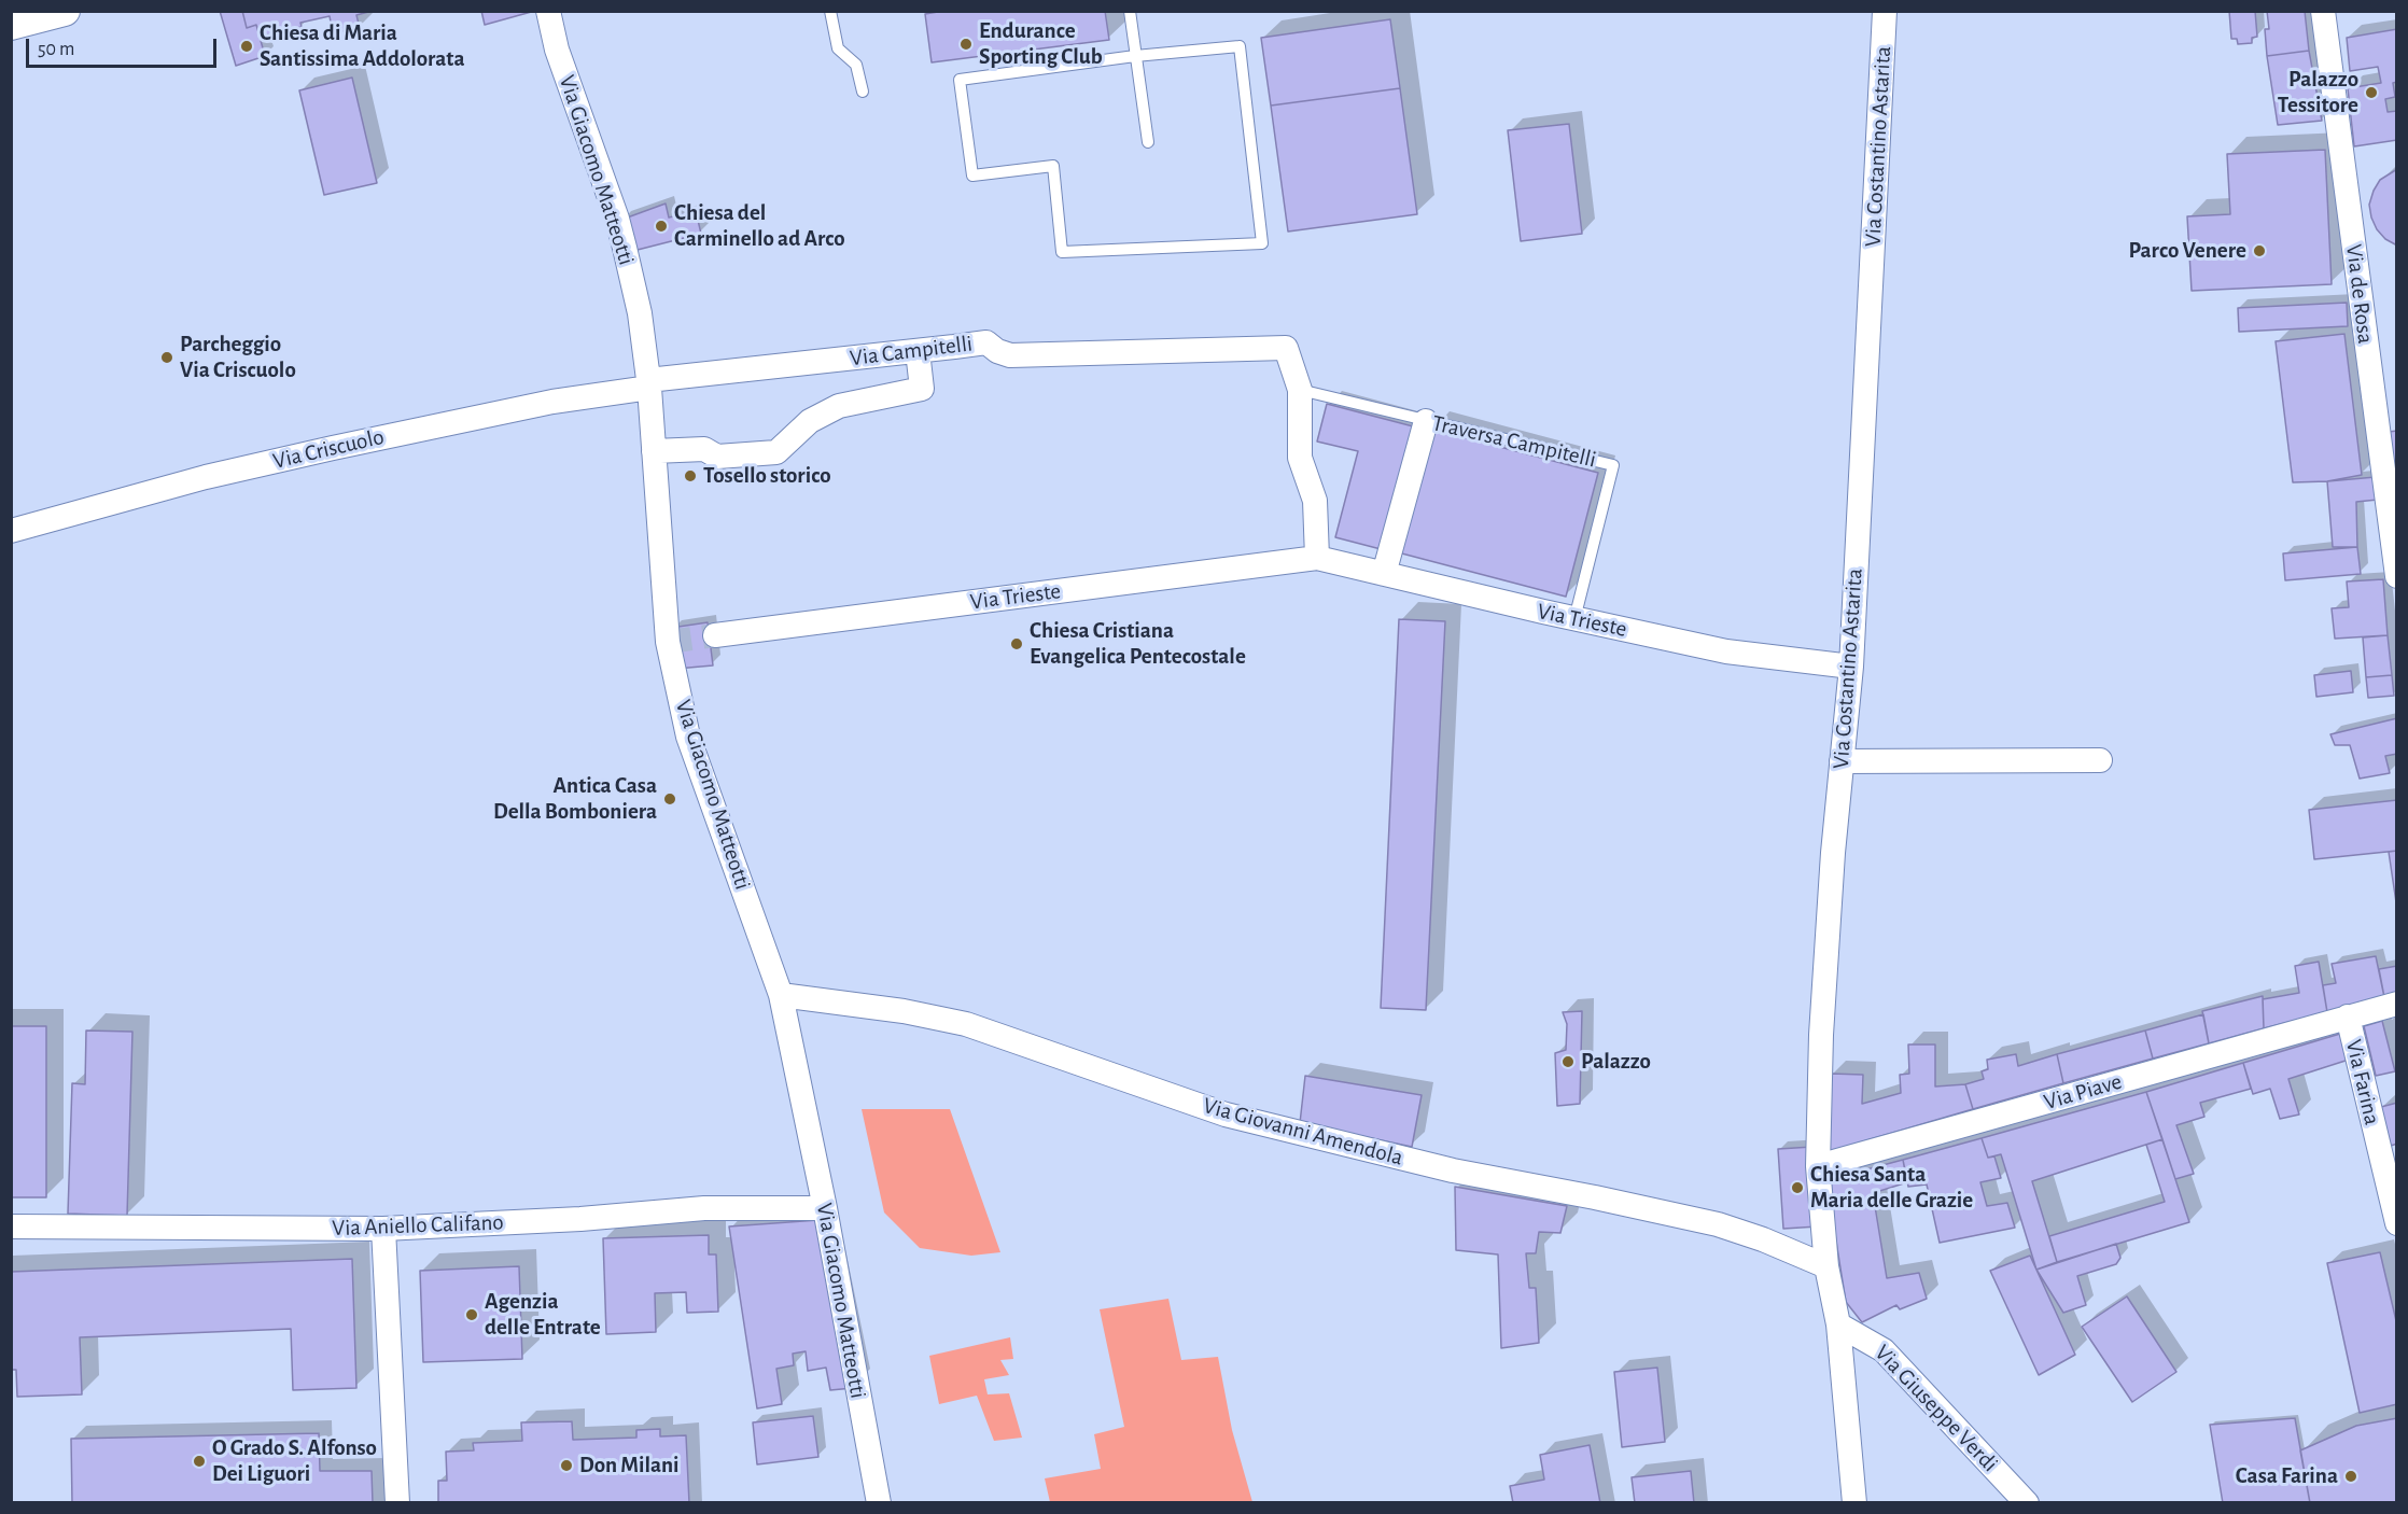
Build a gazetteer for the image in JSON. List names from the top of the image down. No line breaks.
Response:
{"streets":{"street":["Via Costantino Astarita","Via Giacomo Matteotti","Via de Rosa","Via Campitelli","Via Criscuolo","Via Trieste","Via Farina","Via Piave","Via Giovanni Amendola","Via Aniello Califano","Via Giuseppe Verdi"],"lane":["Traversa Campitelli"]},"crossings":[["Via Costantino Astarita","Via Trieste"],["Via Costantino Astarita","Via Piave"],["Via Costantino Astarita","Via Giovanni Amendola"],["Via Costantino Astarita","Via Giuseppe Verdi"],["Via Giacomo Matteotti","Via Campitelli"],["Via Giacomo Matteotti","Via Criscuolo"],["Via Giacomo Matteotti","Via Giovanni Amendola"],["Via Giacomo Matteotti","Via Aniello Califano"],["Via Campitelli","Traversa Campitelli"],["Via Campitelli","Via Criscuolo"],["Traversa Campitelli","Via Trieste"],["Via Farina","Via Piave"]],"places":["Endurance Sporting Club","Chiesa di Maria Santissima Addolorata","Palazzo Tessitore","Chiesa del Carminello ad Arco","Parco Venere","Parcheggio Via Criscuolo","Tosello storico","Chiesa Cristiana Evangelica Pentecostale","Antica Casa Della Bomboniera","Palazzo","Chiesa Santa Maria delle Grazie","Agenzia delle Entrate","O Grado S. Alfonso Dei Liguori","Don Milani","Casa Farina"],"scale_bar":"50 m"}
